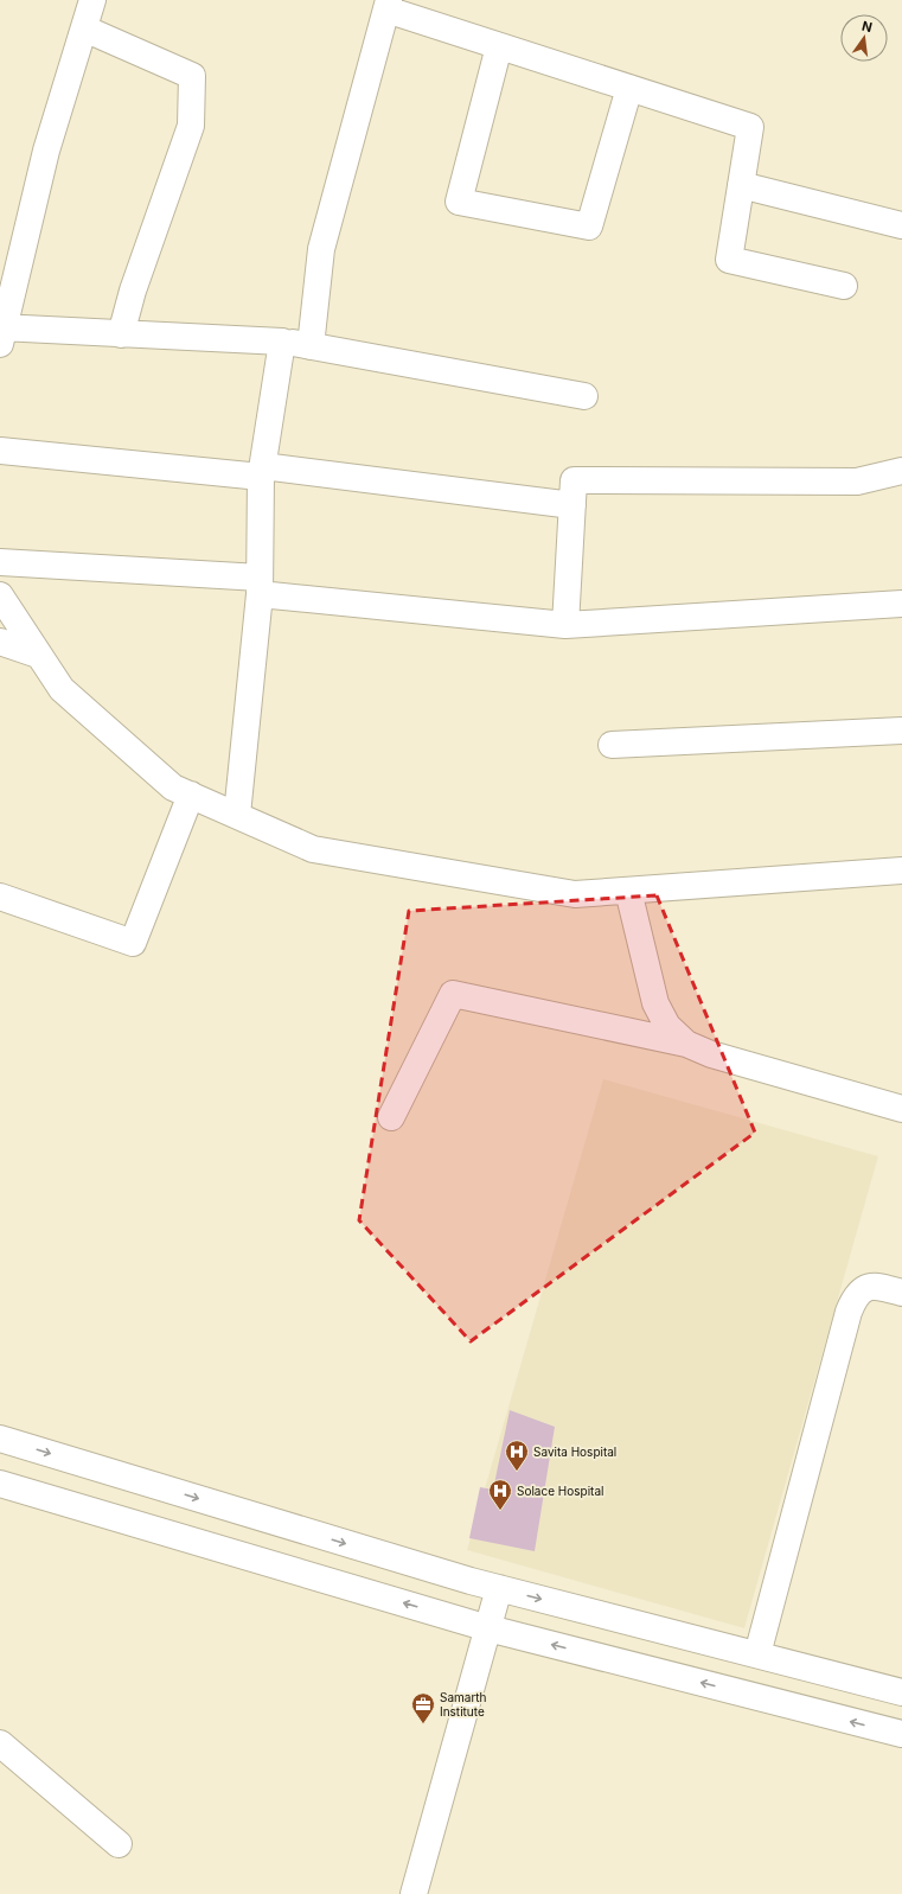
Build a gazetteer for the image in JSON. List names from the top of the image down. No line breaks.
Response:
{"places":{"hospital":["Savita Hospital","Solace Hospital"],"office":["Samarth Institute"]},"north":"top"}
